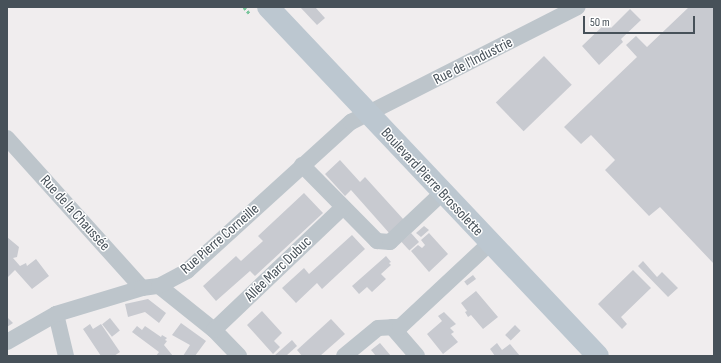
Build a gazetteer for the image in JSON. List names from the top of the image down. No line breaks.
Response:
{"streets":{"main road":["Boulevard Pierre Brossolette"],"street":["Rue de l'Industrie","Rue de la Chaussée","Rue Pierre Corneille","Allée Marc Dubuc"]},"crossings":[["Rue de l'Industrie","Boulevard Pierre Brossolette"],["Rue de l'Industrie","Rue Pierre Corneille"],["Boulevard Pierre Brossolette","Rue Pierre Corneille"],["Rue de la Chaussée","Rue Pierre Corneille"]],"scale_bar":"50 m"}
